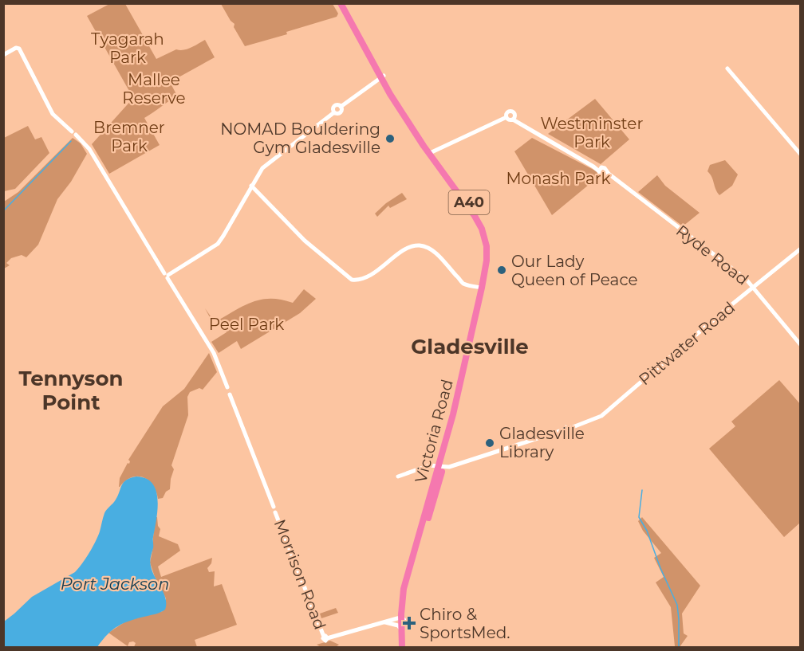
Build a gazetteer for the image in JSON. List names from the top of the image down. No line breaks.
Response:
{"streets":{"highway":["A40","Victoria Road"],"street":["Ryde Road","Pittwater Road","Morrison Road"]},"crossings":[["Ryde Road","Pittwater Road"],["Pittwater Road","Victoria Road"]],"districts":["Gladesville","Tennyson Point"],"water":["Port Jackson"],"parks":["Tyagarah Park","Mallee Reserve","Westminster Park","Bremner Park","Monash Park","Peel Park"],"places":{"other":["NOMAD Bouldering Gym Gladesville","Our Lady Queen of Peace","Gladesville Library"],"health":["Chiro & SportsMed."]}}
